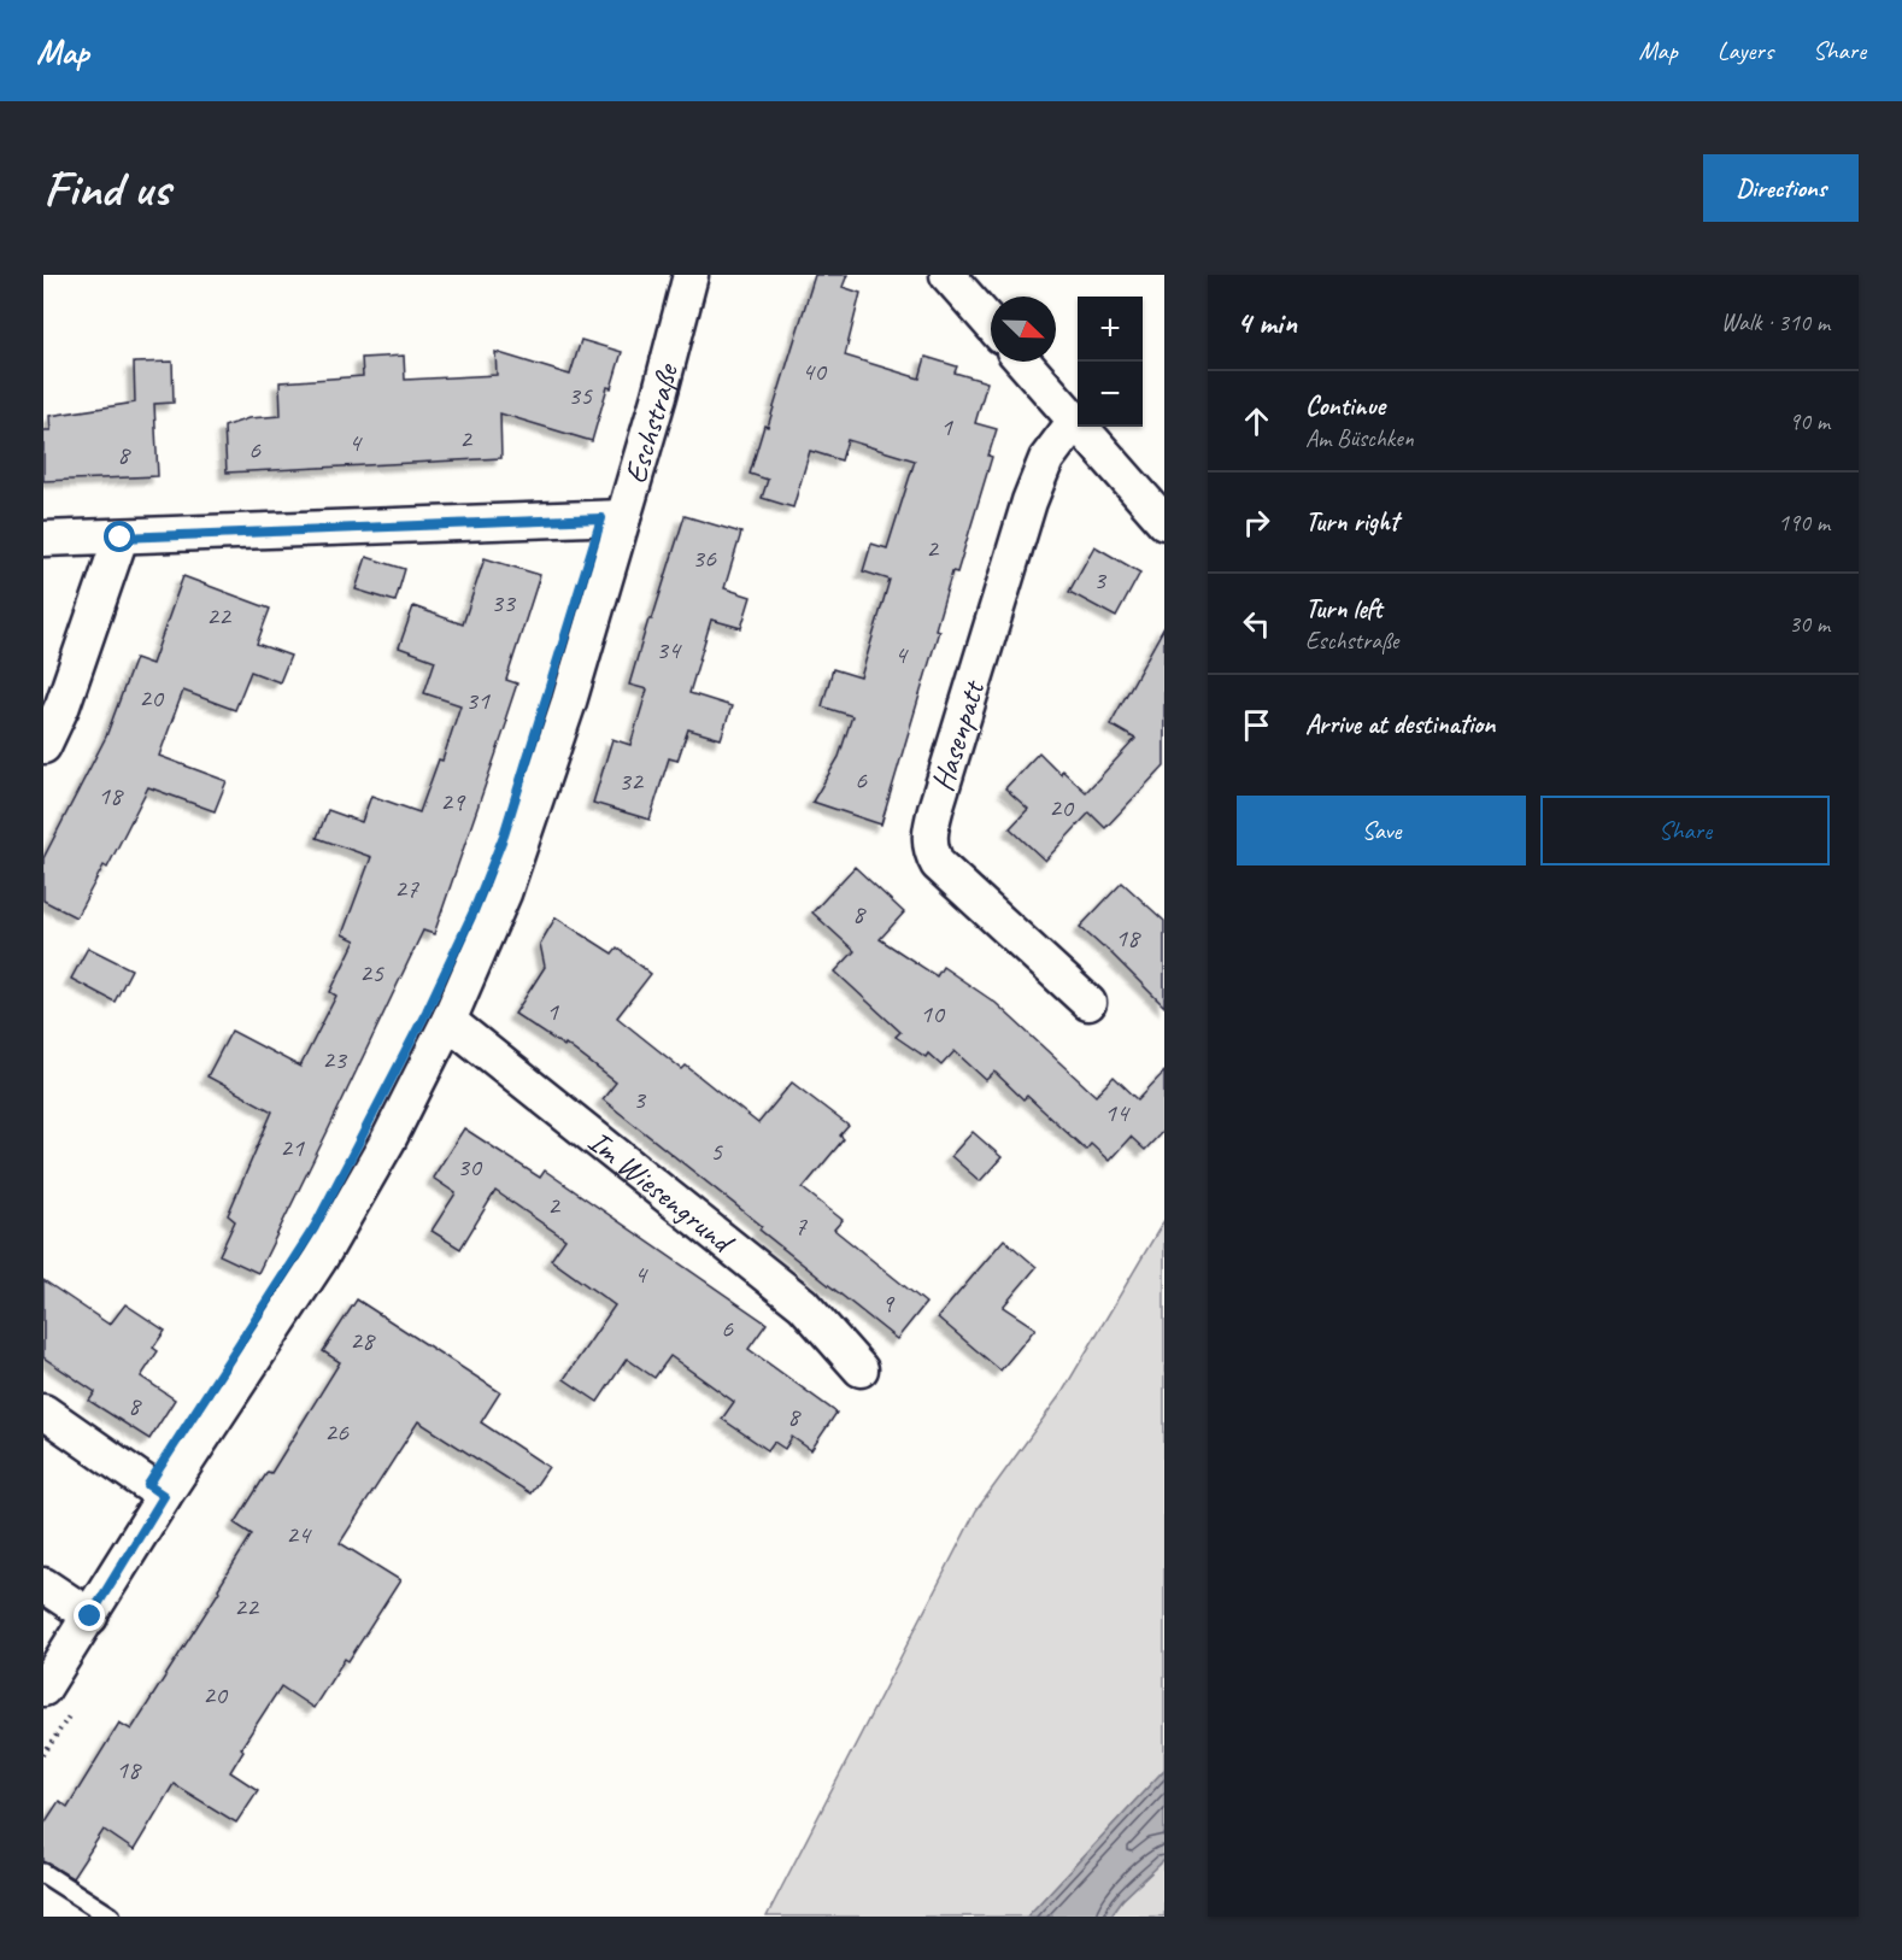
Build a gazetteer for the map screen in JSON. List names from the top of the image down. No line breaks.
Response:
{"streets":{"street":["Eschstraße","Hasenpatt","Im Wiesengrund"]},"crossings":[["Eschstraße","Im Wiesengrund"]],"house_numbers":["40","35","1","2","4","6","8","2","36","3","33","22","34","4","20","31","6","32","18","29","20","27","8","18","25","1","10","23","3","14","21","5","30","2","7","4","9","6","28","8","8","26","24","22","20","18"],"north":"bottom right","page":{"header":"Map","nav":["Map","Layers","Share"],"buttons":["Directions",["Save","Share"]],"title":"Find us","heading":["4 min","Walk · 310 m"],"map_buttons":["+","−"],"list":[["Continue","Am Büschken","90 m"],["Turn right","190 m"],["Turn left","Eschstraße","30 m"],"Arrive at destination"]}}
